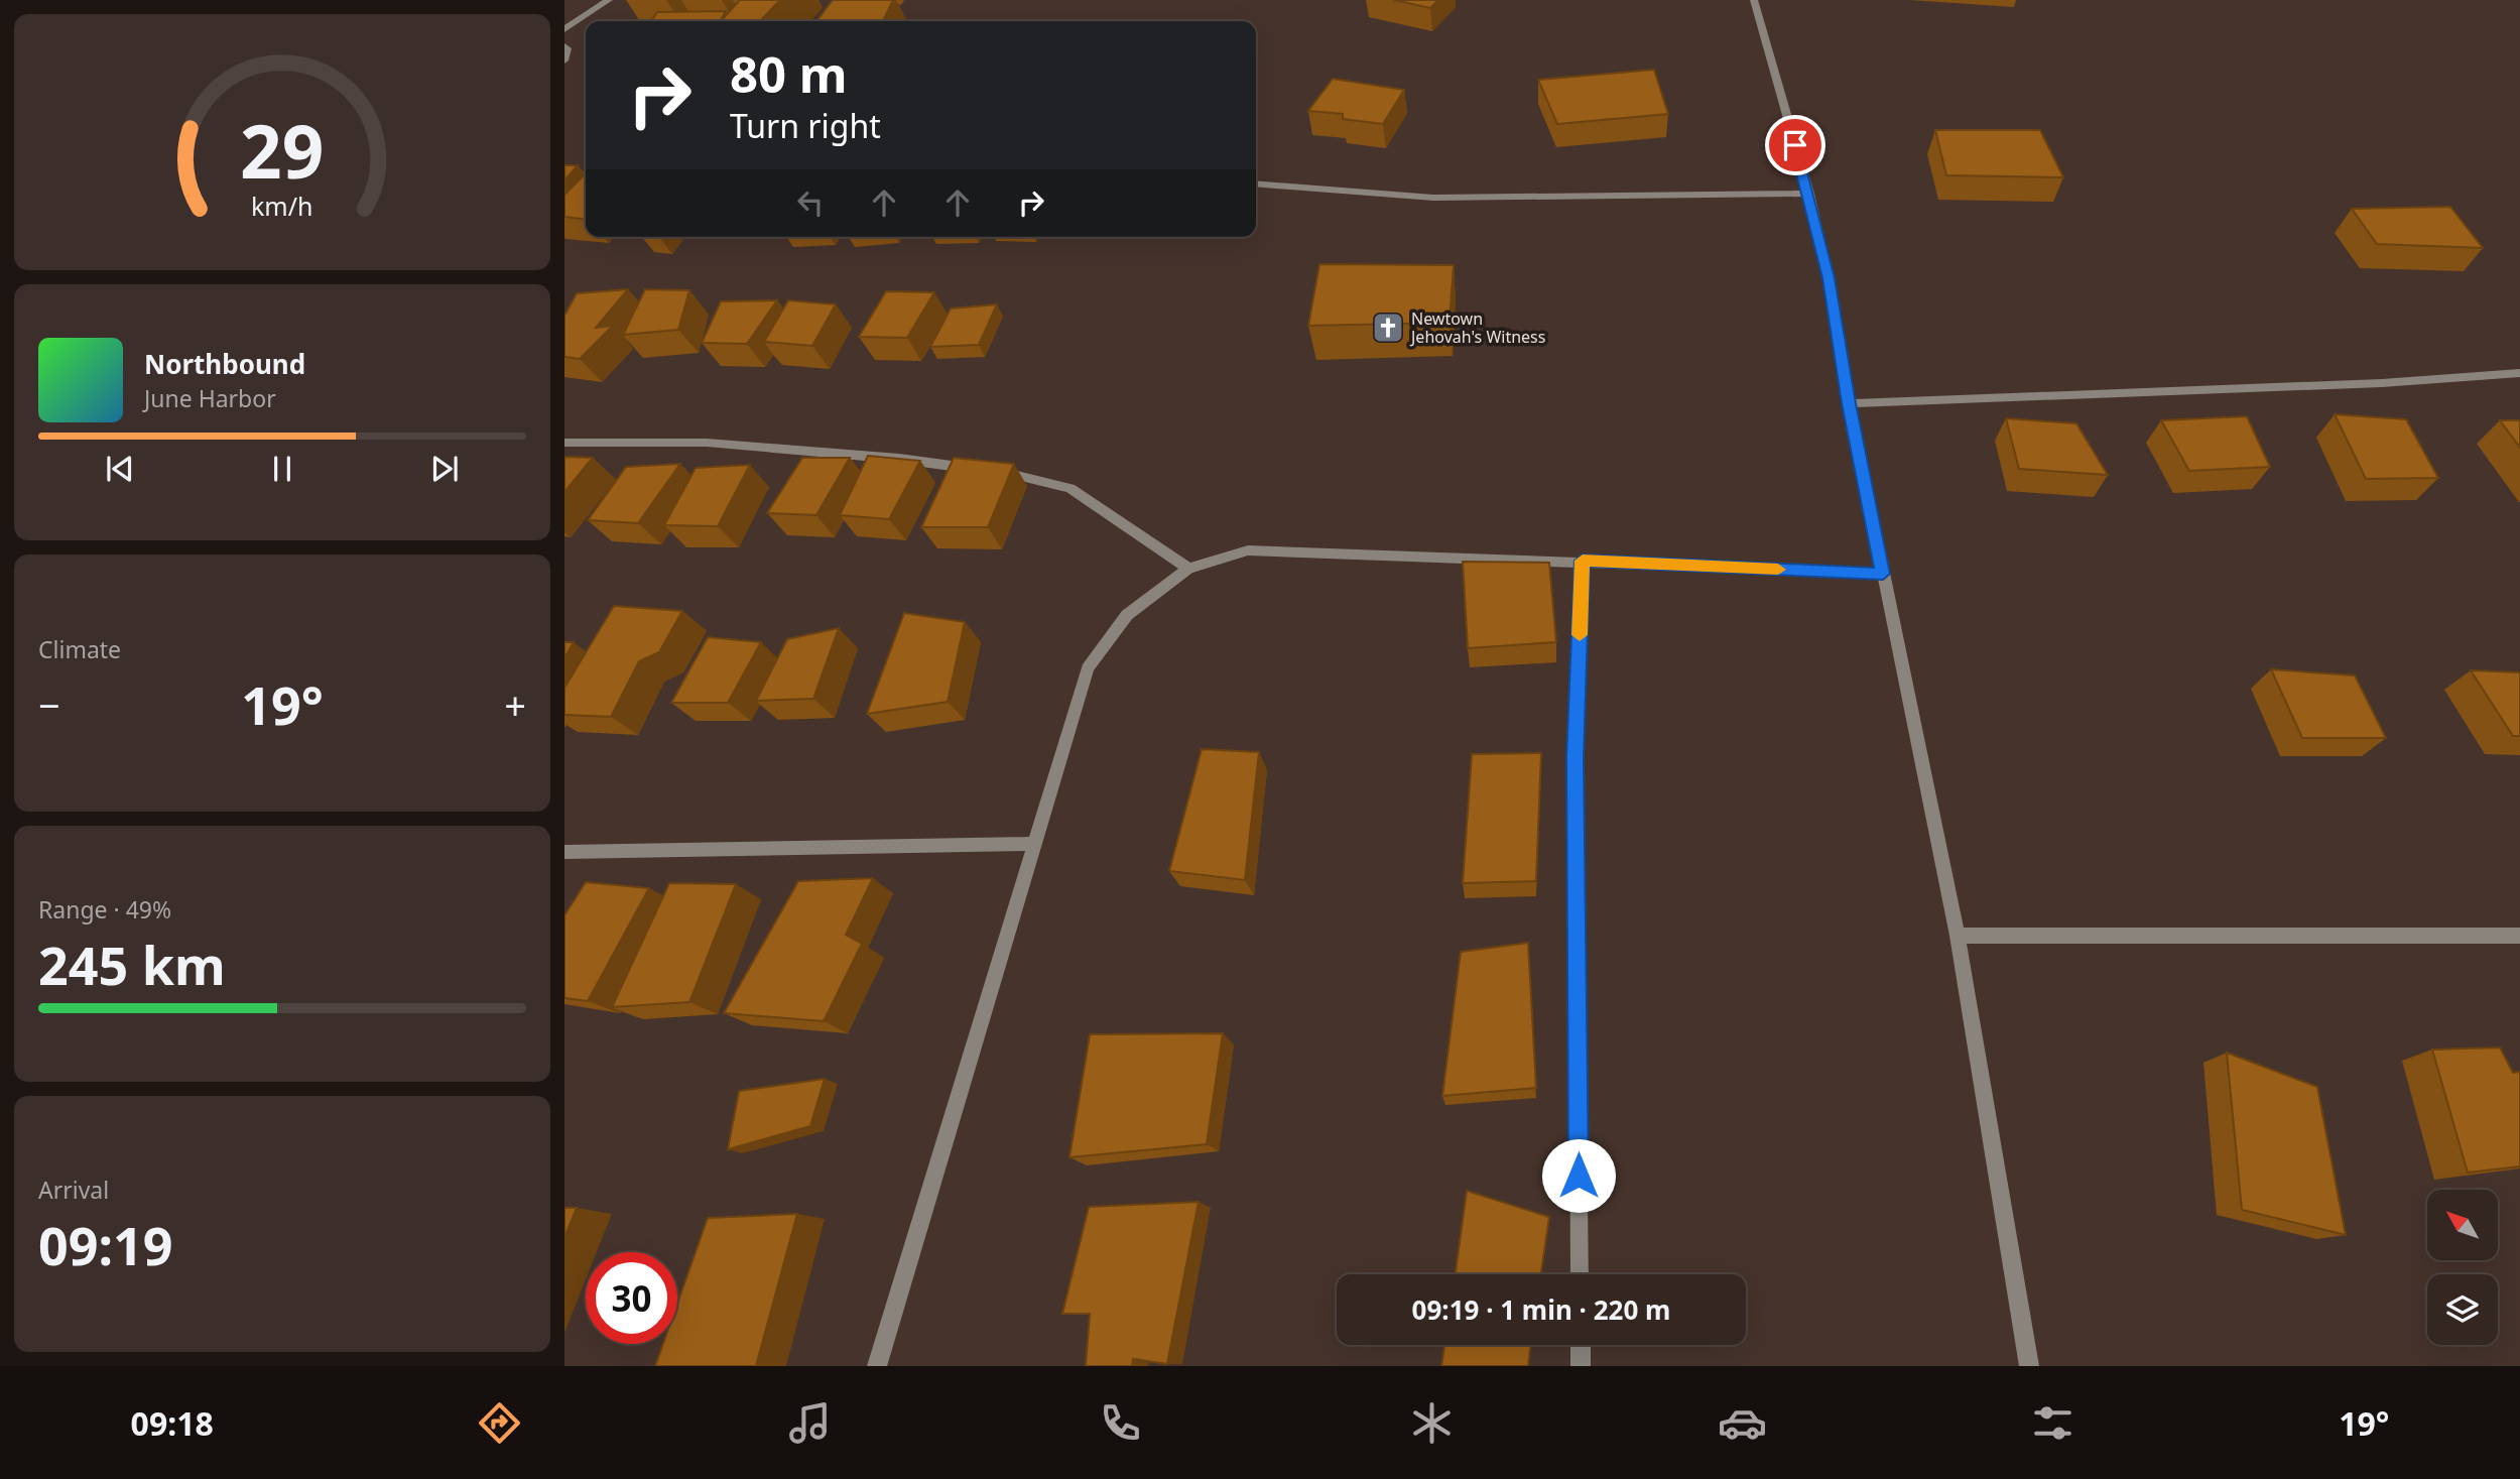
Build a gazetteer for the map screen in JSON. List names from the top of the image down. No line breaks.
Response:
{"places":{"church":["Newtown Jehovah's Witness"]},"north":"top left","page":{"turn":["80 m","Turn right"],"song":["Northbound","June Harbor"],"tile":["Climate",["Range · 49%","245 km"],["Arrival","09:19"]],"heat":["−","19°","+"],"limit":"30","trip":"09:19 · 1 min · 220 m","tabs":["09:18","19°"],"gauge":["29","km/h"]}}
